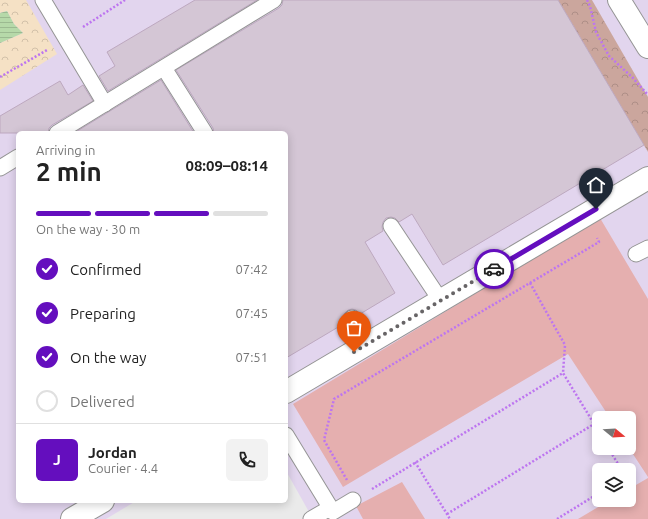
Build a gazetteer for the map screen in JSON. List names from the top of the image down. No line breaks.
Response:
{"north":"right","page":{"heading":["2 min","Arriving in","08:09–08:14"],"panel":["Jordan","Courier · 4.4"],"bar":"On the way · 30 m","list":[["Confirmed","07:42"],["Preparing","07:45"],["On the way","07:51"],"Delivered"],"round":"J"}}
